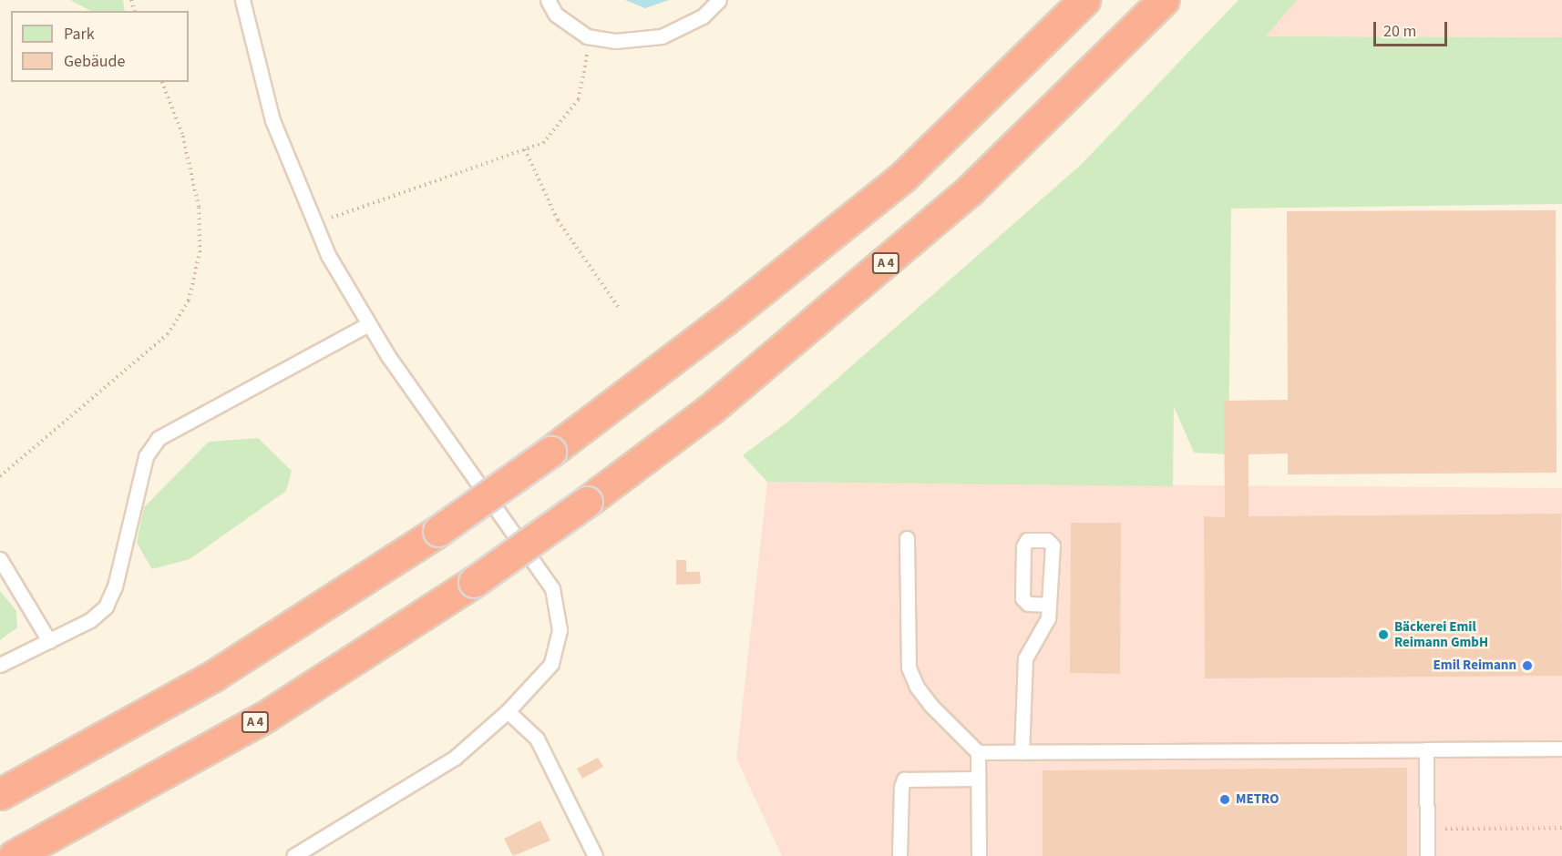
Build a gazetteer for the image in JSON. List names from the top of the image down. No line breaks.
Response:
{"streets":{"highway":["A 4"]},"places":["Bäckerei Emil Reimann GmbH","Emil Reimann","METRO"],"legend":["Park","Gebäude"],"scale_bar":"20 m"}
